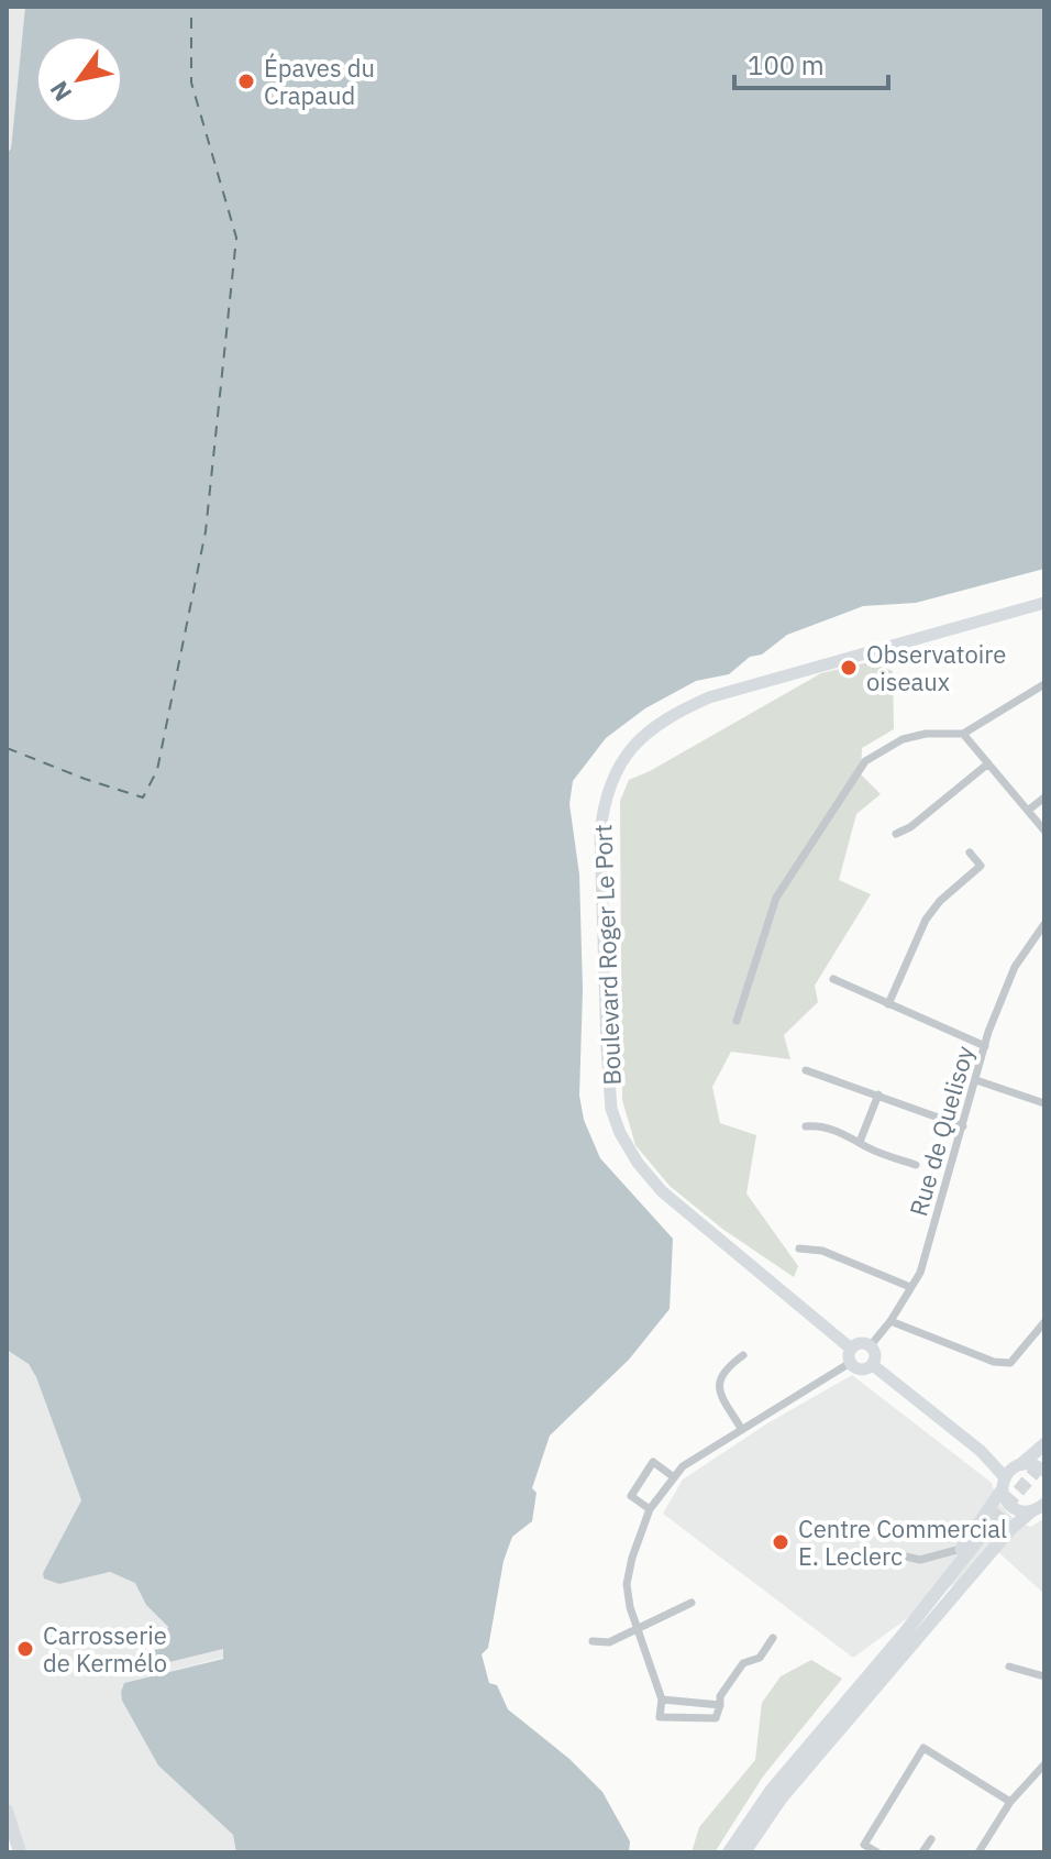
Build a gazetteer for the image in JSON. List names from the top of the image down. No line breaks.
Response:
{"streets":{"street":["Boulevard Roger Le Port","Rue de Quelisoy"]},"crossings":[["Boulevard Roger Le Port","Rue de Quelisoy"]],"places":["Épaves du Crapaud","Observatoire oiseaux","Centre Commercial E. Leclerc","Carrosserie de Kermélo"],"scale_bar":"100 m","north":"bottom left"}
